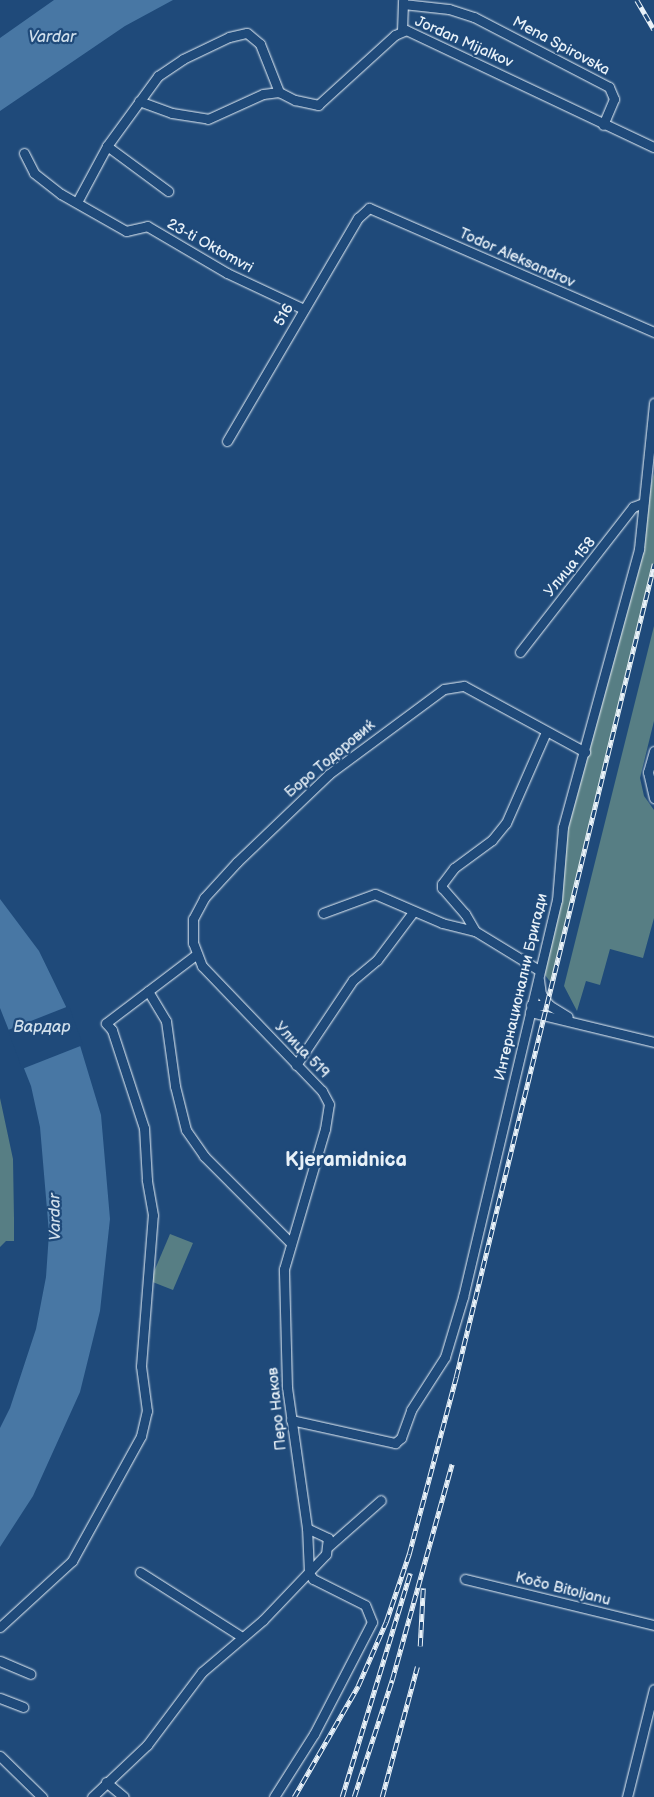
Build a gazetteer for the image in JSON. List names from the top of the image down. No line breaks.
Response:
{"streets":{"street":["Jordan Mijalkov","Mena Spirovska","23-ti Oktomvri","Todor Aleksandrov","516","Улица 158","Боро Тодоровиќ","Интернационални Бригади","Улица 519","Перо Наков","Kočo Bitoljanu"]},"crossings":[["Jordan Mijalkov","Mena Spirovska"],["23-ti Oktomvri","516"],["Todor Aleksandrov","516"],["Улица 158","Интернационални Бригади"],["Боро Тодоровиќ","Интернационални Бригади"],["Боро Тодоровиќ","Улица 519"],["Интернационални Бригади","Перо Наков"],["Улица 519","Перо Наков"]],"districts":["Kjeramidnica"],"water":["Vardar","Вардар"]}
